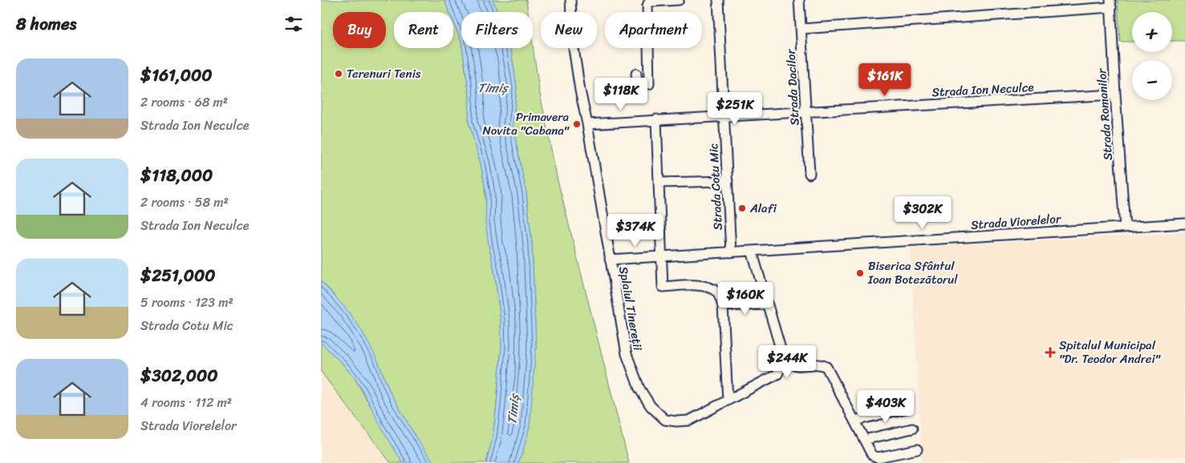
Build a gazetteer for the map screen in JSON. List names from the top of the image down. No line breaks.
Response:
{"streets":{"street":["Strada Dacilor","Strada Ion Neculce","Strada Romanilor","Strada Cotu Mic","Strada Viorelelor","Splaiul Tinereții"]},"crossings":[["Strada Dacilor","Strada Ion Neculce"],["Strada Ion Neculce","Strada Romanilor"],["Strada Ion Neculce","Strada Cotu Mic"],["Strada Ion Neculce","Splaiul Tinereții"],["Strada Romanilor","Strada Viorelelor"],["Strada Cotu Mic","Strada Viorelelor"],["Strada Viorelelor","Splaiul Tinereții"]],"water":["Timiș"],"places":{"other":["Terenuri Tenis","Primavera Novita \"Cabana\"","Alafi","Biserica Sfântul Ioan Botezătorul"],"health":["Spitalul Municipal \"Dr. Teodor Andrei\""]},"page":{"heading":"8 homes","map_buttons":["+","−"],"chip":["Buy","Rent","Filters","New","Apartment"],"list":[{"name":"$161,000","note":"2 rooms · 68 m² · Strada Ion Neculce"},{"name":"$118,000","note":"2 rooms · 58 m² · Strada Ion Neculce"},{"name":"$251,000","note":"5 rooms · 123 m² · Strada Cotu Mic"},{"name":"$302,000","note":"4 rooms · 112 m² · Strada Viorelelor"}],"price":["$161K","$118K","$251K","$302K","$374K","$160K","$244K","$403K"]}}
